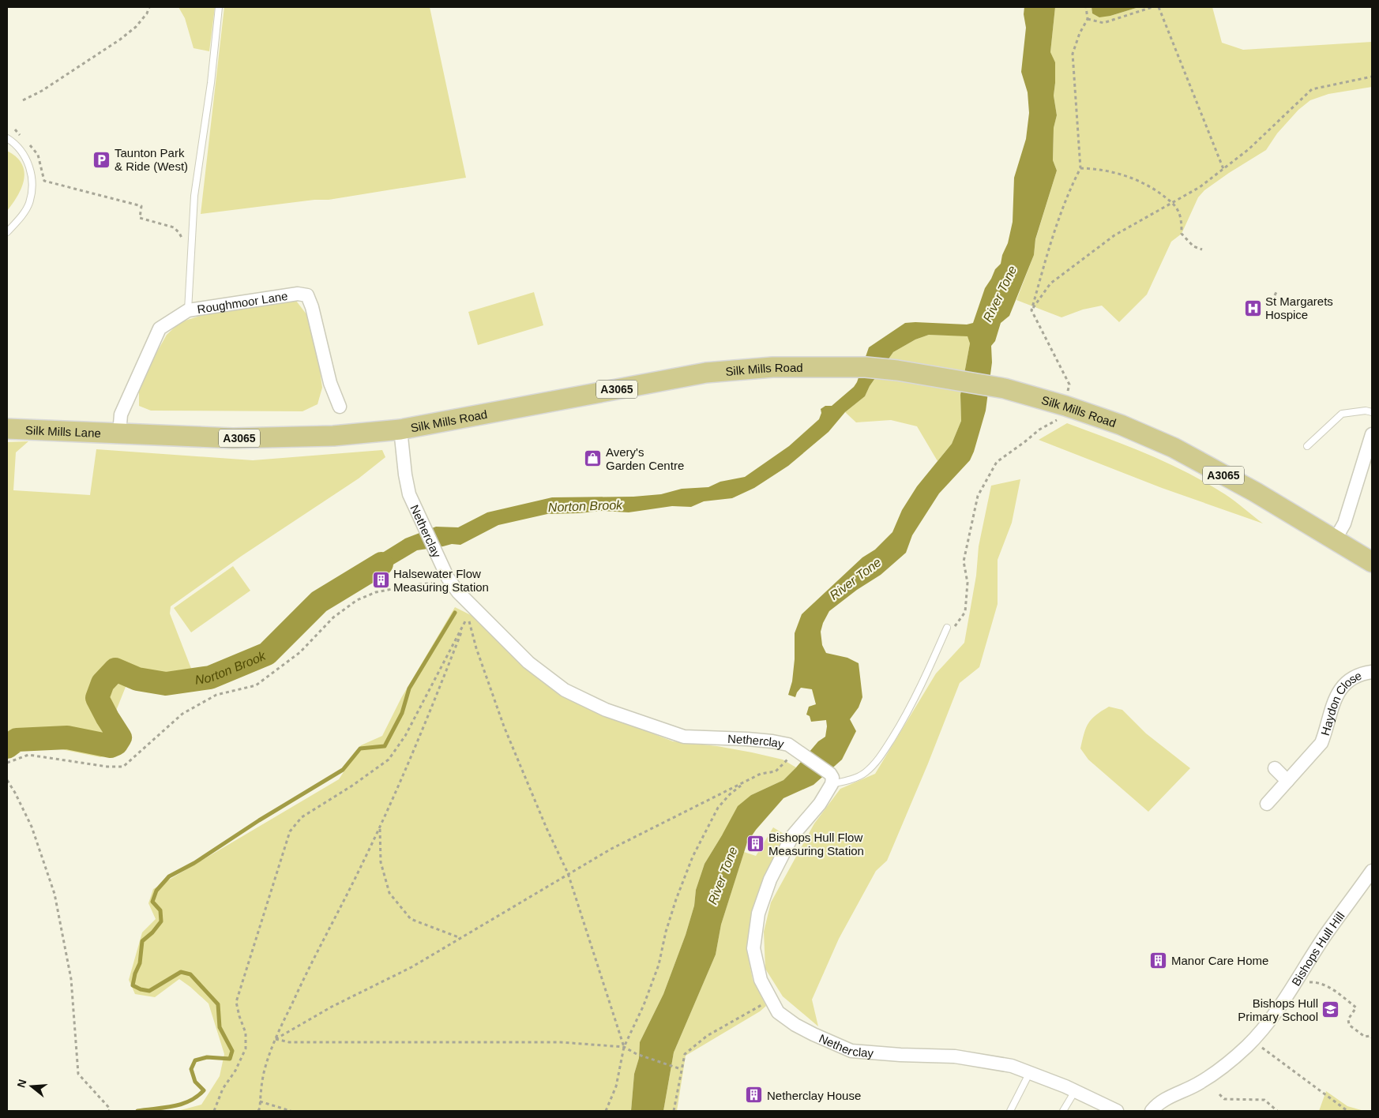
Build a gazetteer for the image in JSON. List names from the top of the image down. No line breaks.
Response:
{"streets":{"main road":["Silk Mills Road","A3065","Silk Mills Lane"],"street":["Roughmoor Lane","Netherclay","Haydon Close","Bishops Hull Hill"]},"crossings":[["Roughmoor Lane","Silk Mills Road"],["Roughmoor Lane","Silk Mills Lane"],["Silk Mills Road","Silk Mills Lane"],["Silk Mills Road","Netherclay"]],"water":["River Tone","Norton Brook"],"places":{"parking":["Taunton Park & Ride (West)"],"hospital":["St Margarets Hospice"],"shop":["Avery's Garden Centre"],"building":["Halsewater Flow Measuring Station","Bishops Hull Flow Measuring Station","Manor Care Home","Netherclay House"],"school or university":["Bishops Hull Primary School"]},"north":"left"}
